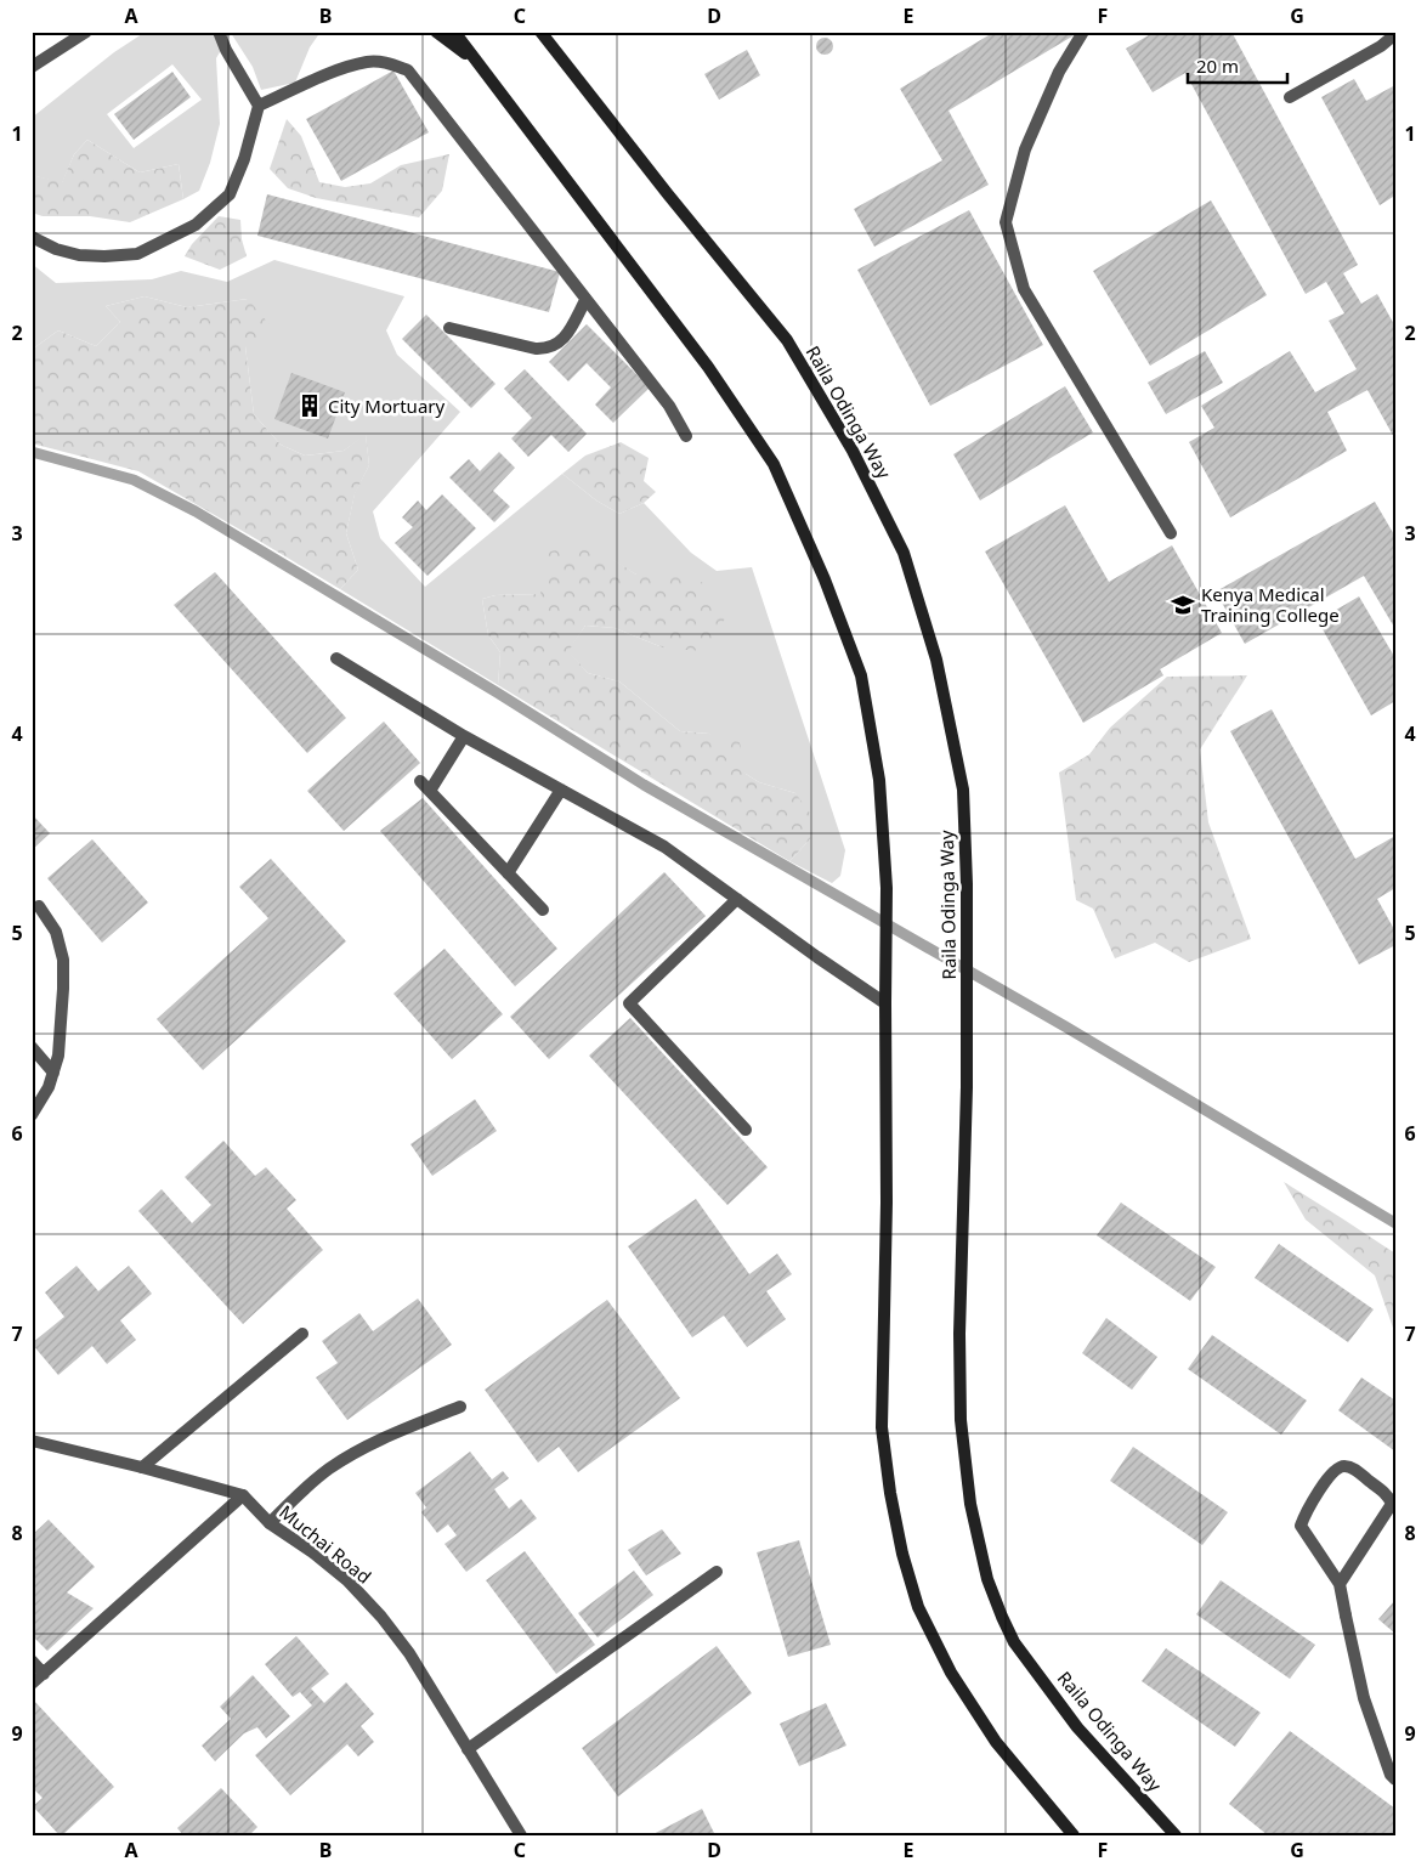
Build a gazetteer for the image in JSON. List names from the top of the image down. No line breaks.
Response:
{"streets":{"main road":["Raila Odinga Way"],"street":["Muchai Road"]},"places":{"building":["City Mortuary"],"school or university":["Kenya Medical Training College"]},"scale_bar":"20 m","grid":{"columns":["A","B","C","D","E","F","G"],"rows":["1","2","3","4","5","6","7","8","9"]}}
